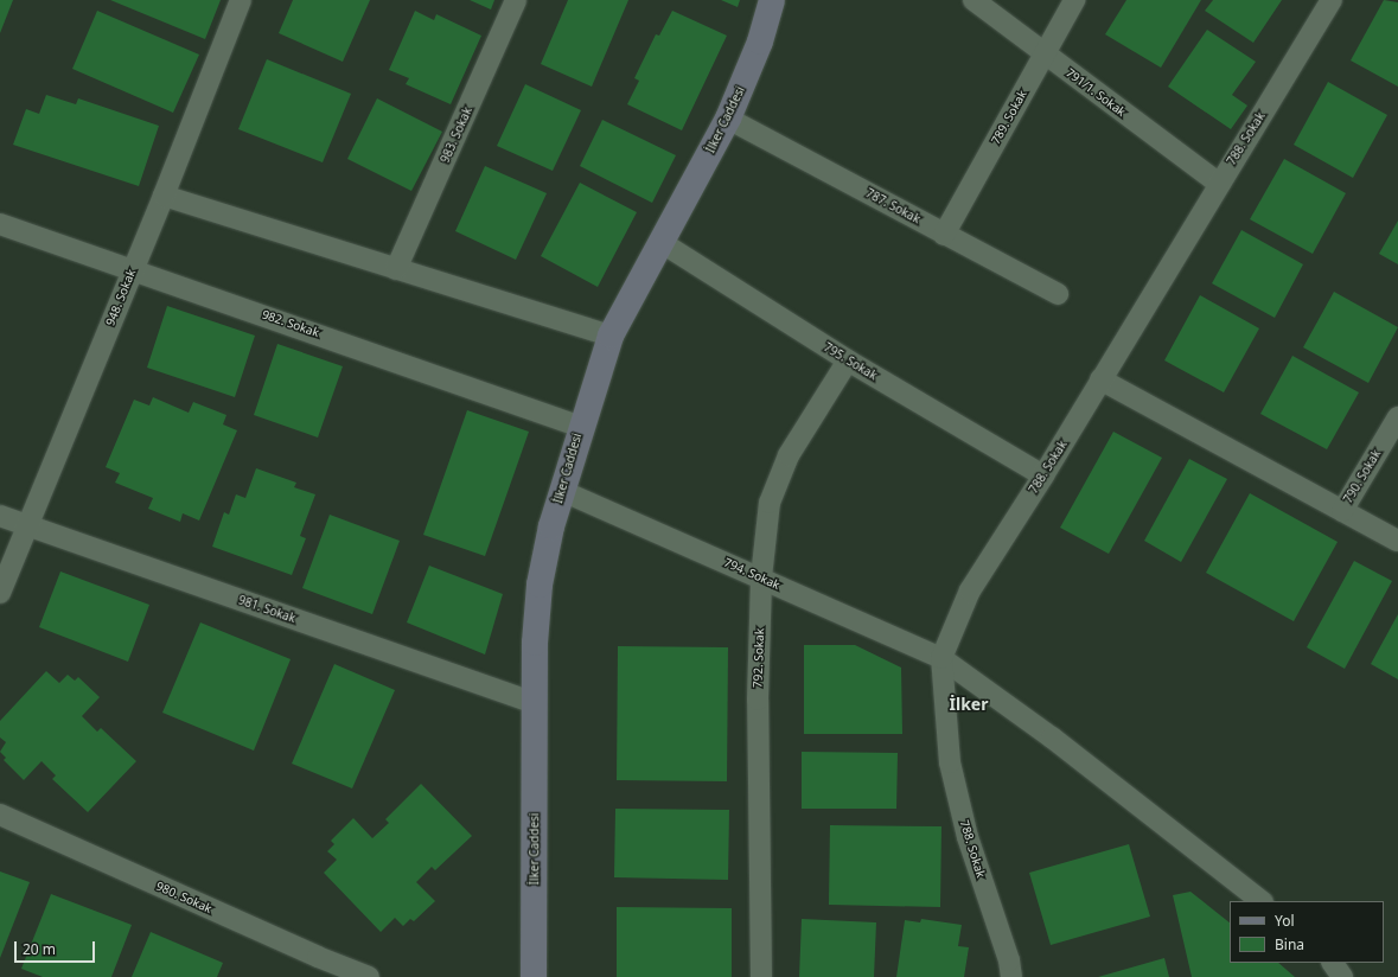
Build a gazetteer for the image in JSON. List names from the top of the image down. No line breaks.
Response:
{"streets":{"main road":["İlker Caddesi"],"street":["791/1. Sokak","789. Sokak","983. Sokak","788. Sokak","787. Sokak","948. Sokak","982. Sokak","795. Sokak","790. Sokak","794. Sokak","981. Sokak","792. Sokak","980. Sokak"]},"crossings":[["791/1. Sokak","789. Sokak"],["791/1. Sokak","788. Sokak"],["789. Sokak","787. Sokak"],["İlker Caddesi","787. Sokak"],["İlker Caddesi","982. Sokak"],["İlker Caddesi","795. Sokak"],["İlker Caddesi","794. Sokak"],["İlker Caddesi","981. Sokak"],["788. Sokak","795. Sokak"],["788. Sokak","794. Sokak"],["948. Sokak","982. Sokak"],["948. Sokak","981. Sokak"],["795. Sokak","792. Sokak"],["794. Sokak","792. Sokak"]],"districts":["İlker"],"legend":["Yol","Bina"],"scale_bar":"20 m"}
